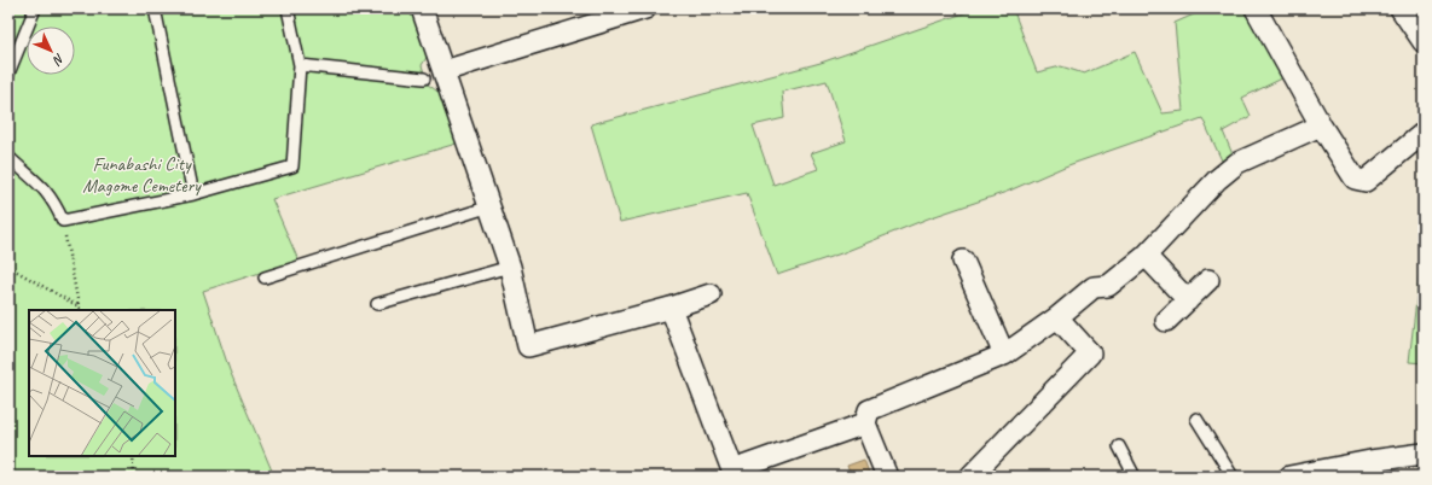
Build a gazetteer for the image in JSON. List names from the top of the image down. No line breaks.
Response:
{"parks":["Funabashi City Magome Cemetery"],"north":"bottom right"}
